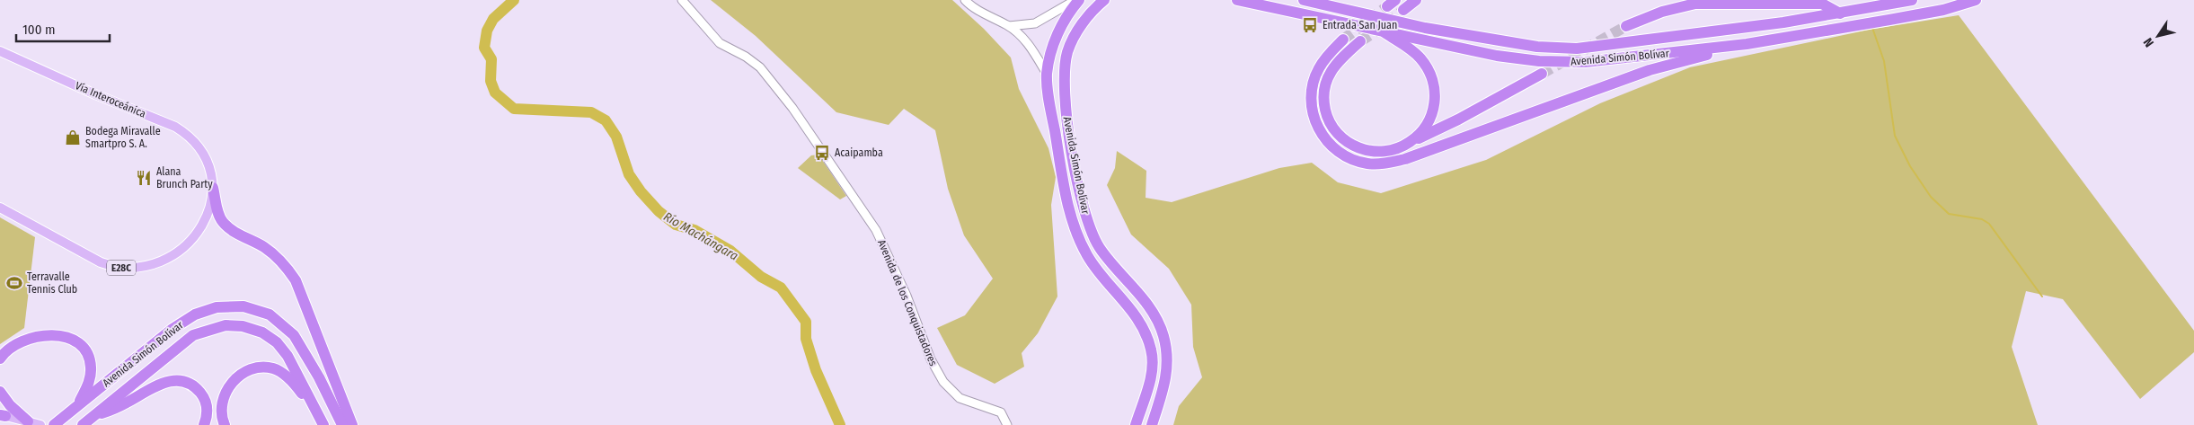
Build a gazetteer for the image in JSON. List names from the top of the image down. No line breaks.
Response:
{"streets":{"highway":["Avenida Simón Bolívar"],"main road":["Vía Interoceánica","E28C"],"street":["Avenida de los Conquistadores"]},"water":["Río Machángara"],"places":{"bus stop":["Entrada San Juan","Acaipamba"],"shop":["Bodega Miravalle Smartpro S. A."],"restaurant":["Alana Brunch Party"],"sports":["Terravalle Tennis Club"]},"scale_bar":"100 m","north":"bottom left"}
